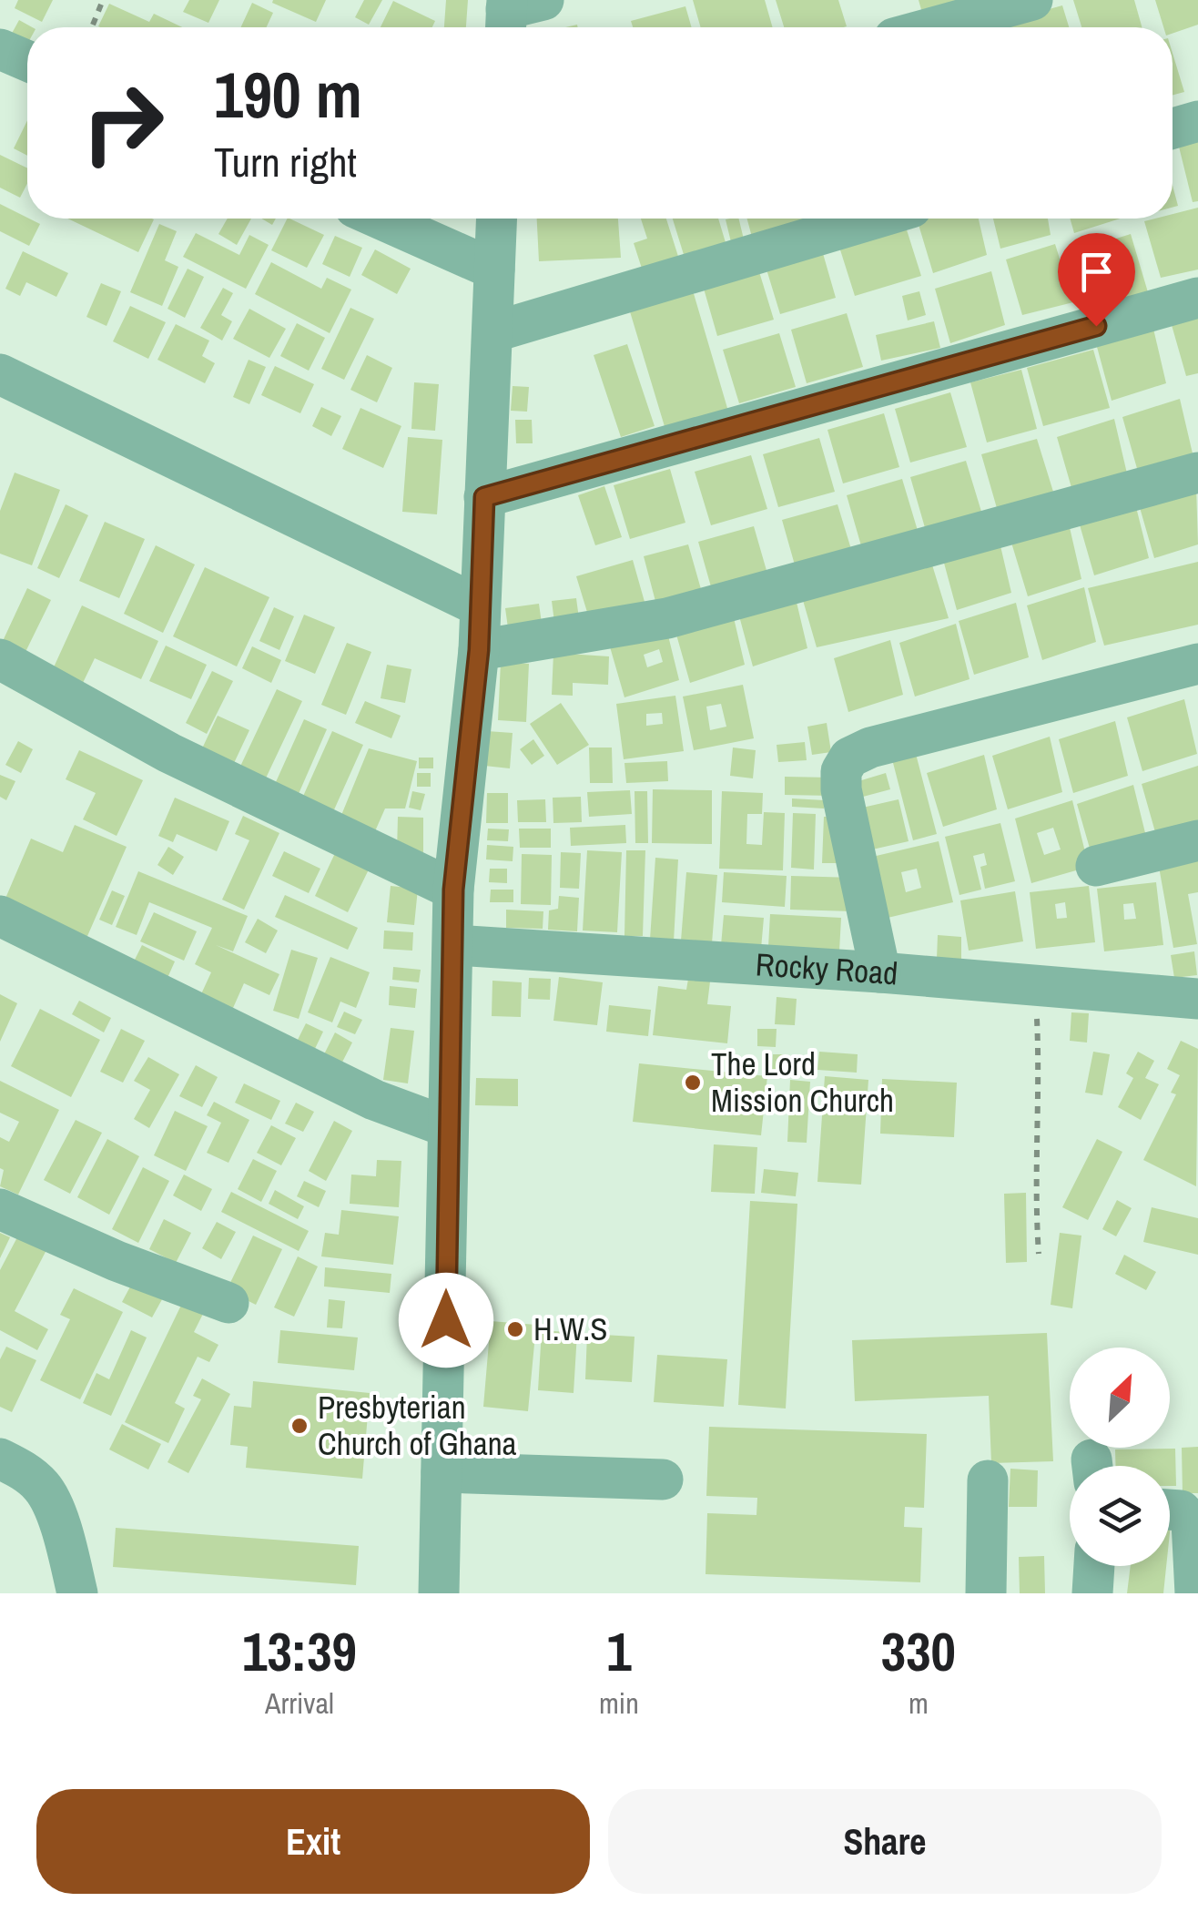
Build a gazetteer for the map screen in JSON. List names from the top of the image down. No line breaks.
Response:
{"streets":{"street":["Rocky Road"]},"places":["The Lord Mission Church","H.W.S","Presbyterian Church of Ghana"],"north":"top right","page":{"turn":["190 m","Turn right"],"eta":["13:39","Arrival","1","min","330","m"],"buttons":["Exit","Share"]}}
